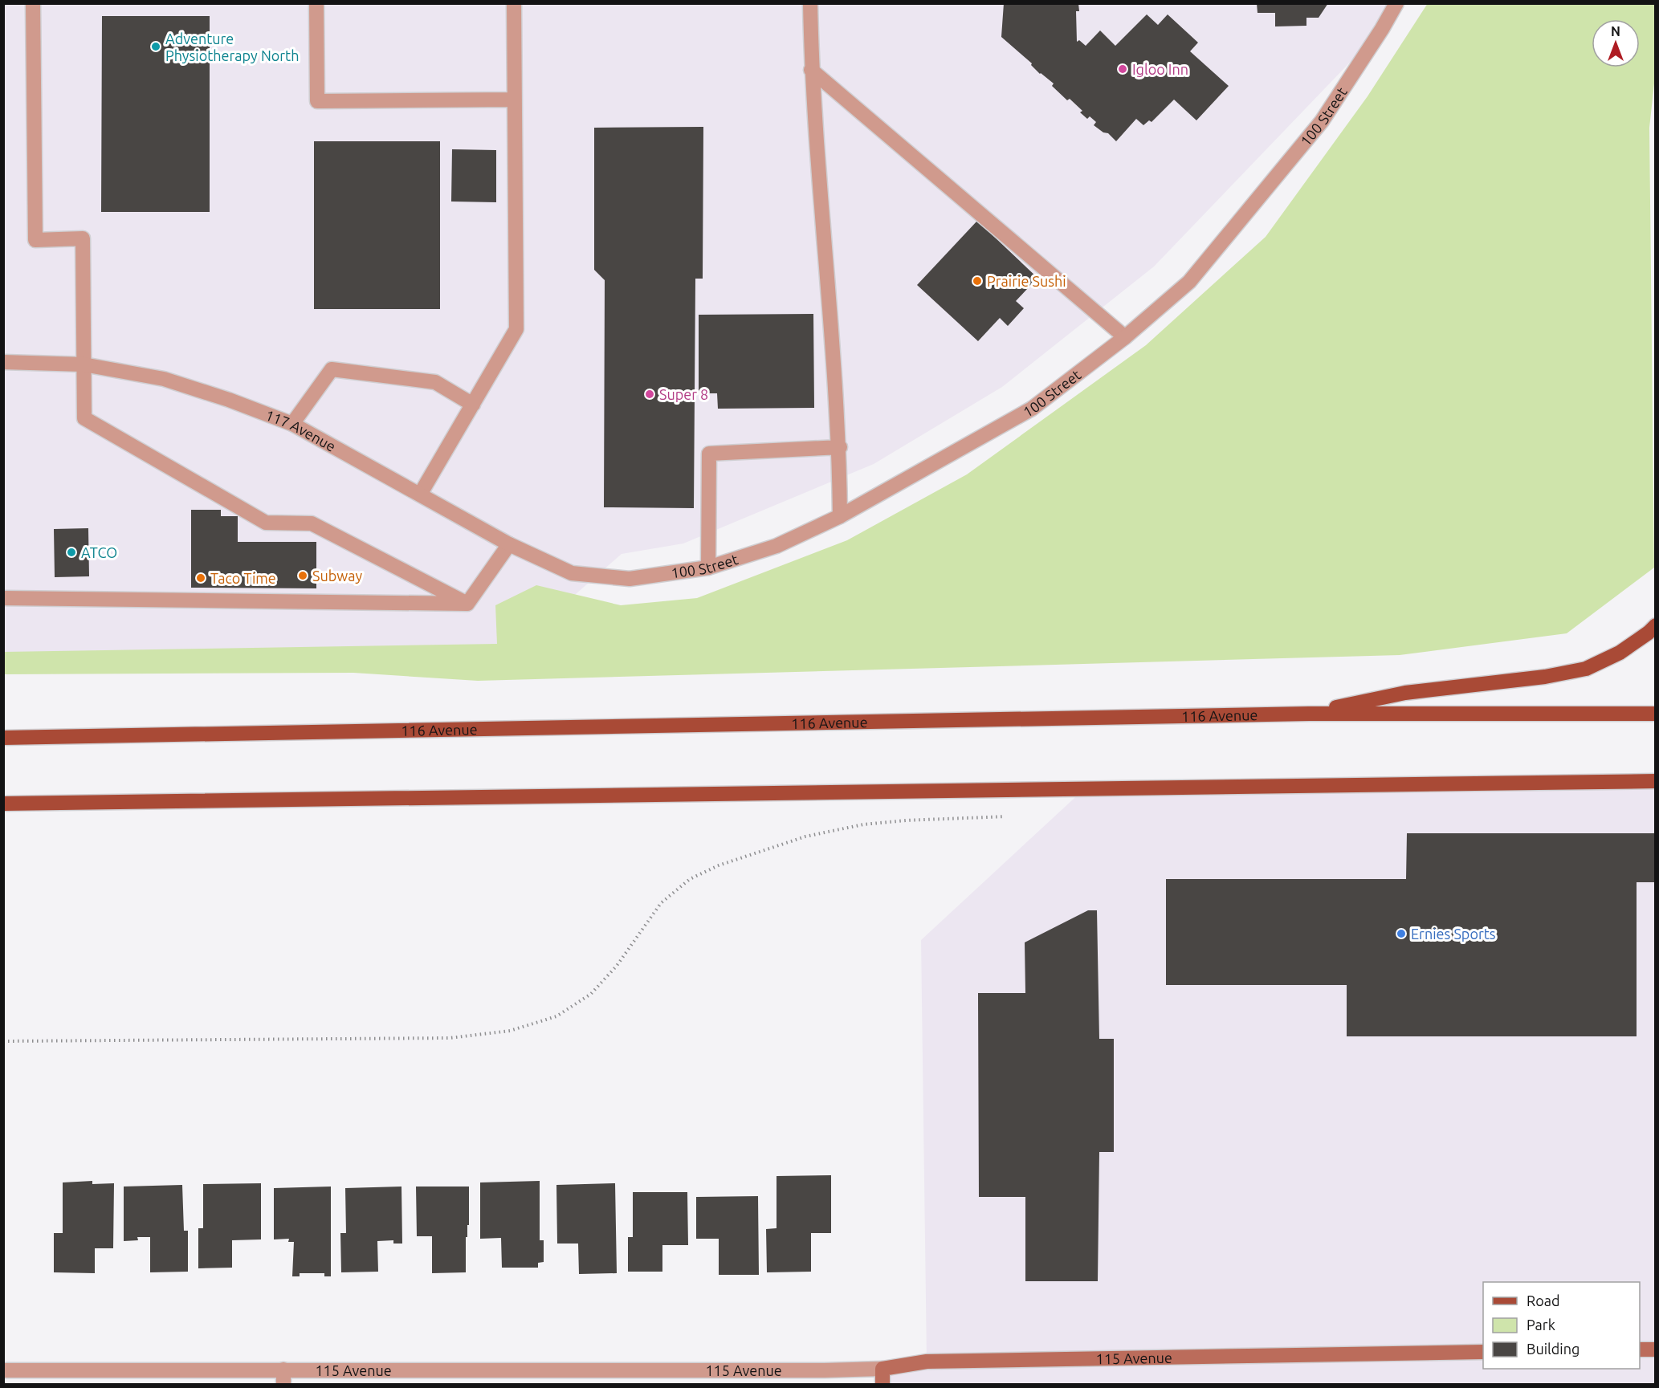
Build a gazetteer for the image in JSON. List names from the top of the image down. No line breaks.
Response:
{"streets":{"main road":["116 Avenue"],"street":["100 Street","117 Avenue","115 Avenue"]},"crossings":[["100 Street","117 Avenue"]],"places":["Adventure Physiotherapy North","Igloo Inn","Prairie Sushi","Super 8","ATCO","Subway","Taco Time","Ernies Sports"],"legend":["Road","Park","Building"],"north":"top"}
